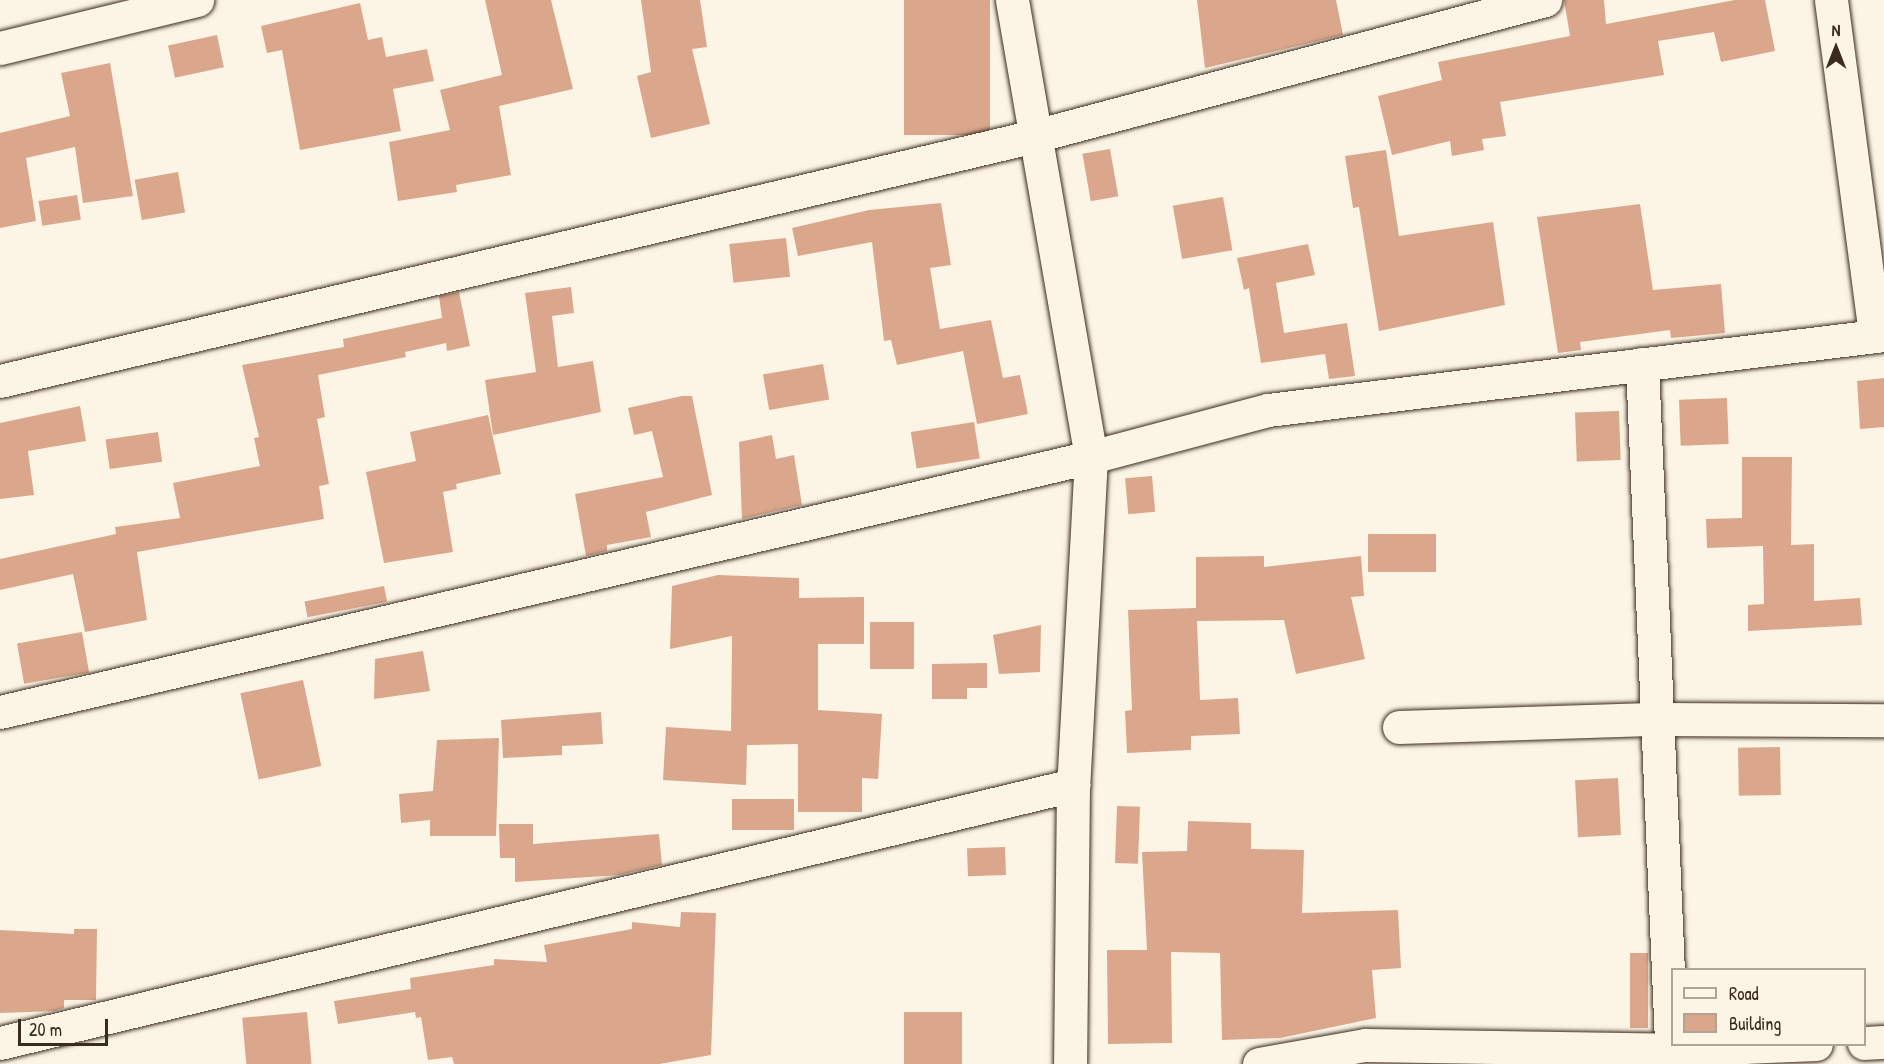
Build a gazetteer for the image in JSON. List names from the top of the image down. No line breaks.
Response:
{"legend":["Road","Building"],"scale_bar":"20 m","north":"top"}
